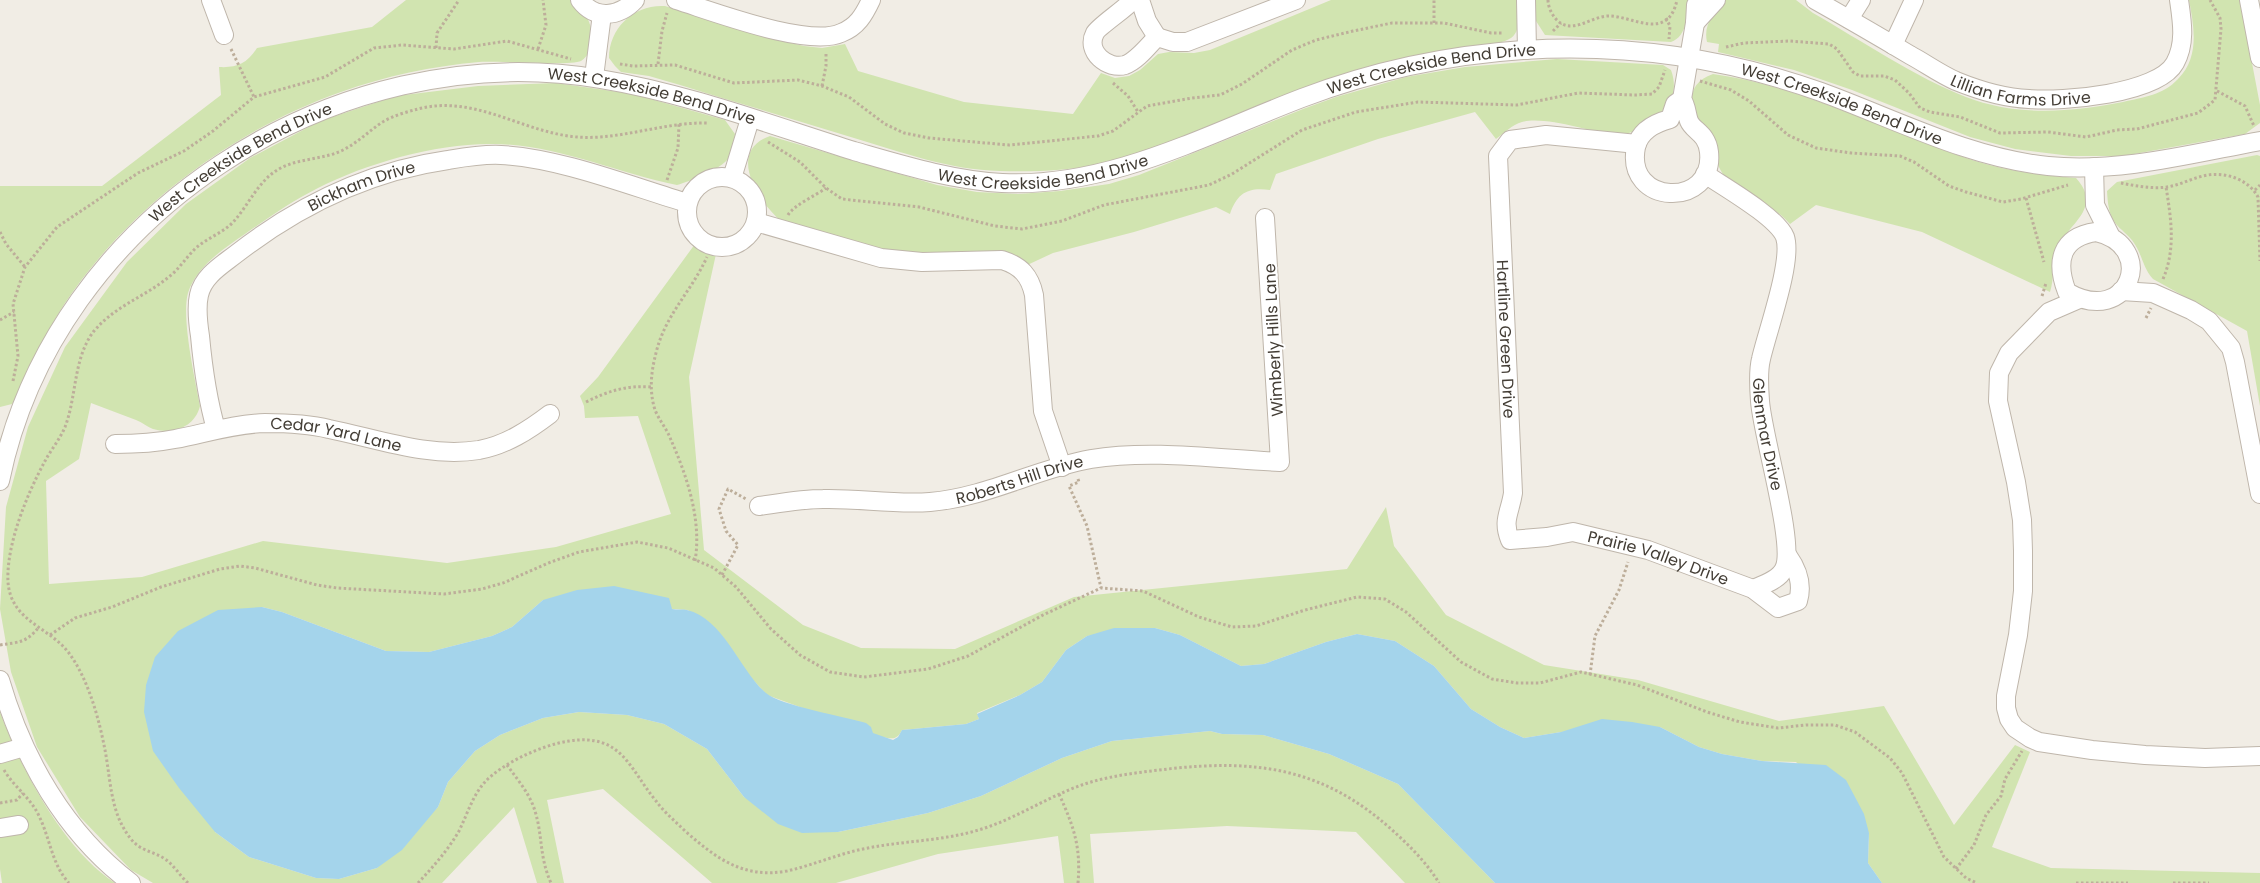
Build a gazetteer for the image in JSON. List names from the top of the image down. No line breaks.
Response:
{"streets":{"street":["West Creekside Bend Drive","Lillian Farms Drive","Bickham Drive","Hartline Green Drive","Wimberly Hills Lane","Glenmar Drive","Cedar Yard Lane","Roberts Hill Drive","Prairie Valley Drive"]},"crossings":[["Bickham Drive","Cedar Yard Lane"],["Hartline Green Drive","Prairie Valley Drive"],["Wimberly Hills Lane","Roberts Hill Drive"],["Glenmar Drive","Prairie Valley Drive"]]}
